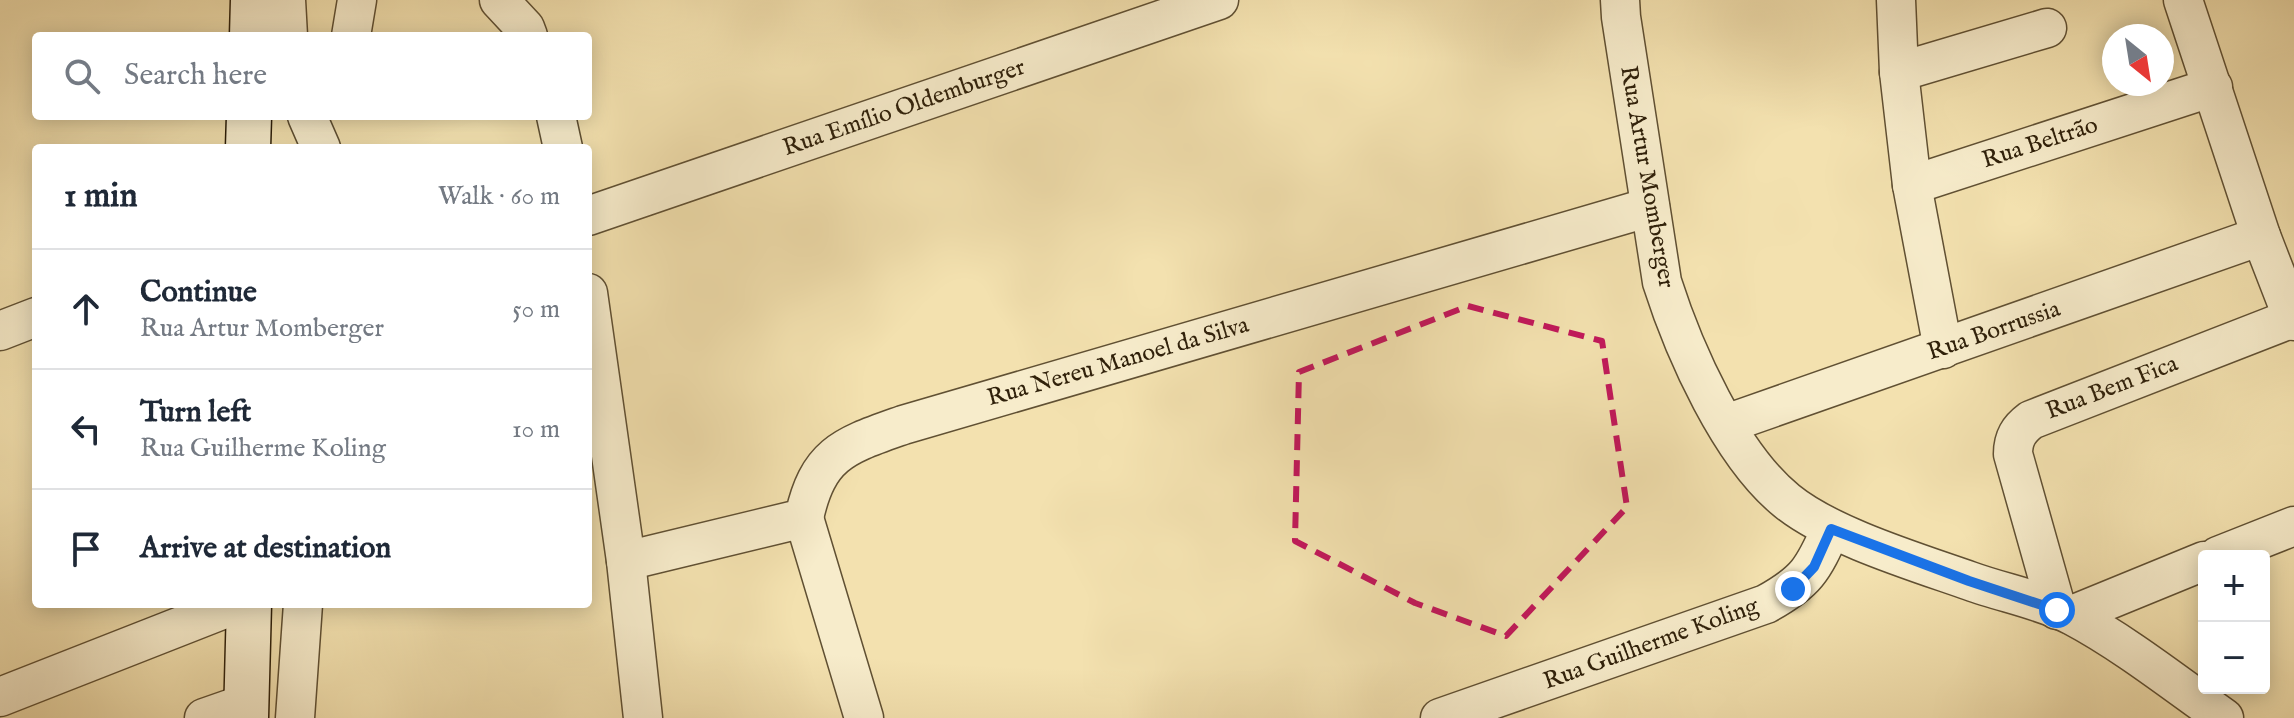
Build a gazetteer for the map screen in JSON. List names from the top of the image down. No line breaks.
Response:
{"streets":{"street":["Rua Emílio Oldemburger","Rua Beltrão","Rua Artur Momberger","Rua Borrussia","Rua Nereu Manoel da Silva","Rua Bem Fica","Rua Guilherme Koling"]},"crossings":[["Rua Artur Momberger","Rua Borrussia"],["Rua Artur Momberger","Rua Nereu Manoel da Silva"],["Rua Artur Momberger","Rua Bem Fica"],["Rua Artur Momberger","Rua Guilherme Koling"]],"north":"bottom right","page":{"search":"Search here","heading":["1 min","Walk · 60 m"],"list":[["Continue","Rua Artur Momberger","50 m"],["Turn left","Rua Guilherme Koling","10 m"],"Arrive at destination"],"map_buttons":["+","−"]}}
